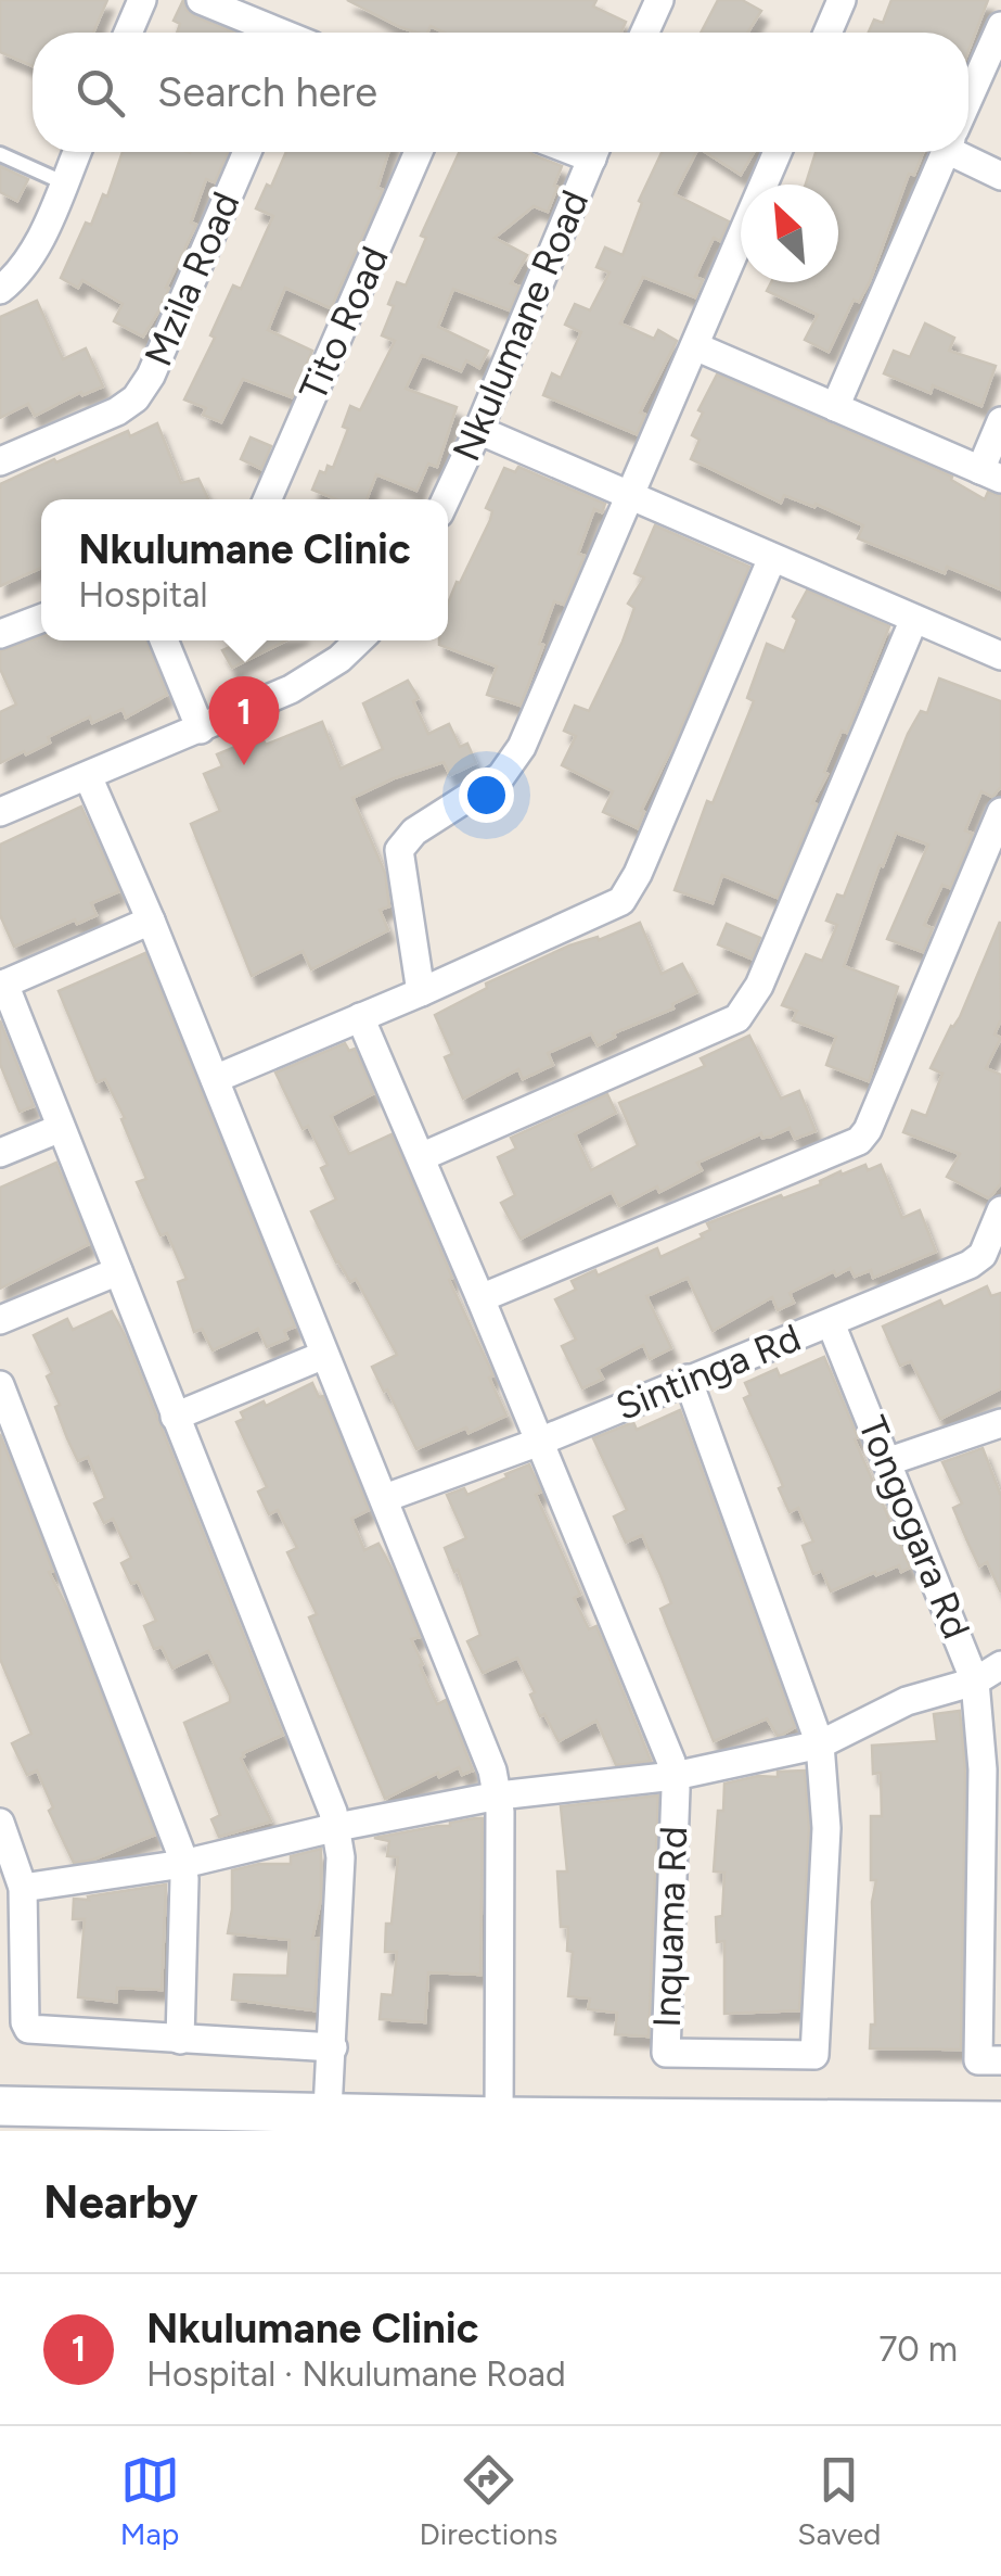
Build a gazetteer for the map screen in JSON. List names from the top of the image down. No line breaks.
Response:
{"streets":{"street":["Mzila Road","Tito Road","Nkulumane Road","Sintinga Rd","Tongogara Rd","Inquama Rd"]},"crossings":[["Sintinga Rd","Tongogara Rd"],["Sintinga Rd","Inquama Rd"]],"north":"top left","page":{"search":"Search here","popup":["Nkulumane Clinic","Hospital"],"pins":"1","heading":"Nearby","list":[{"mark":"1","name":"Nkulumane Clinic","note":"Hospital · Nkulumane Road","value":"70 m"}],"nav":["Map","Directions","Saved"]}}
